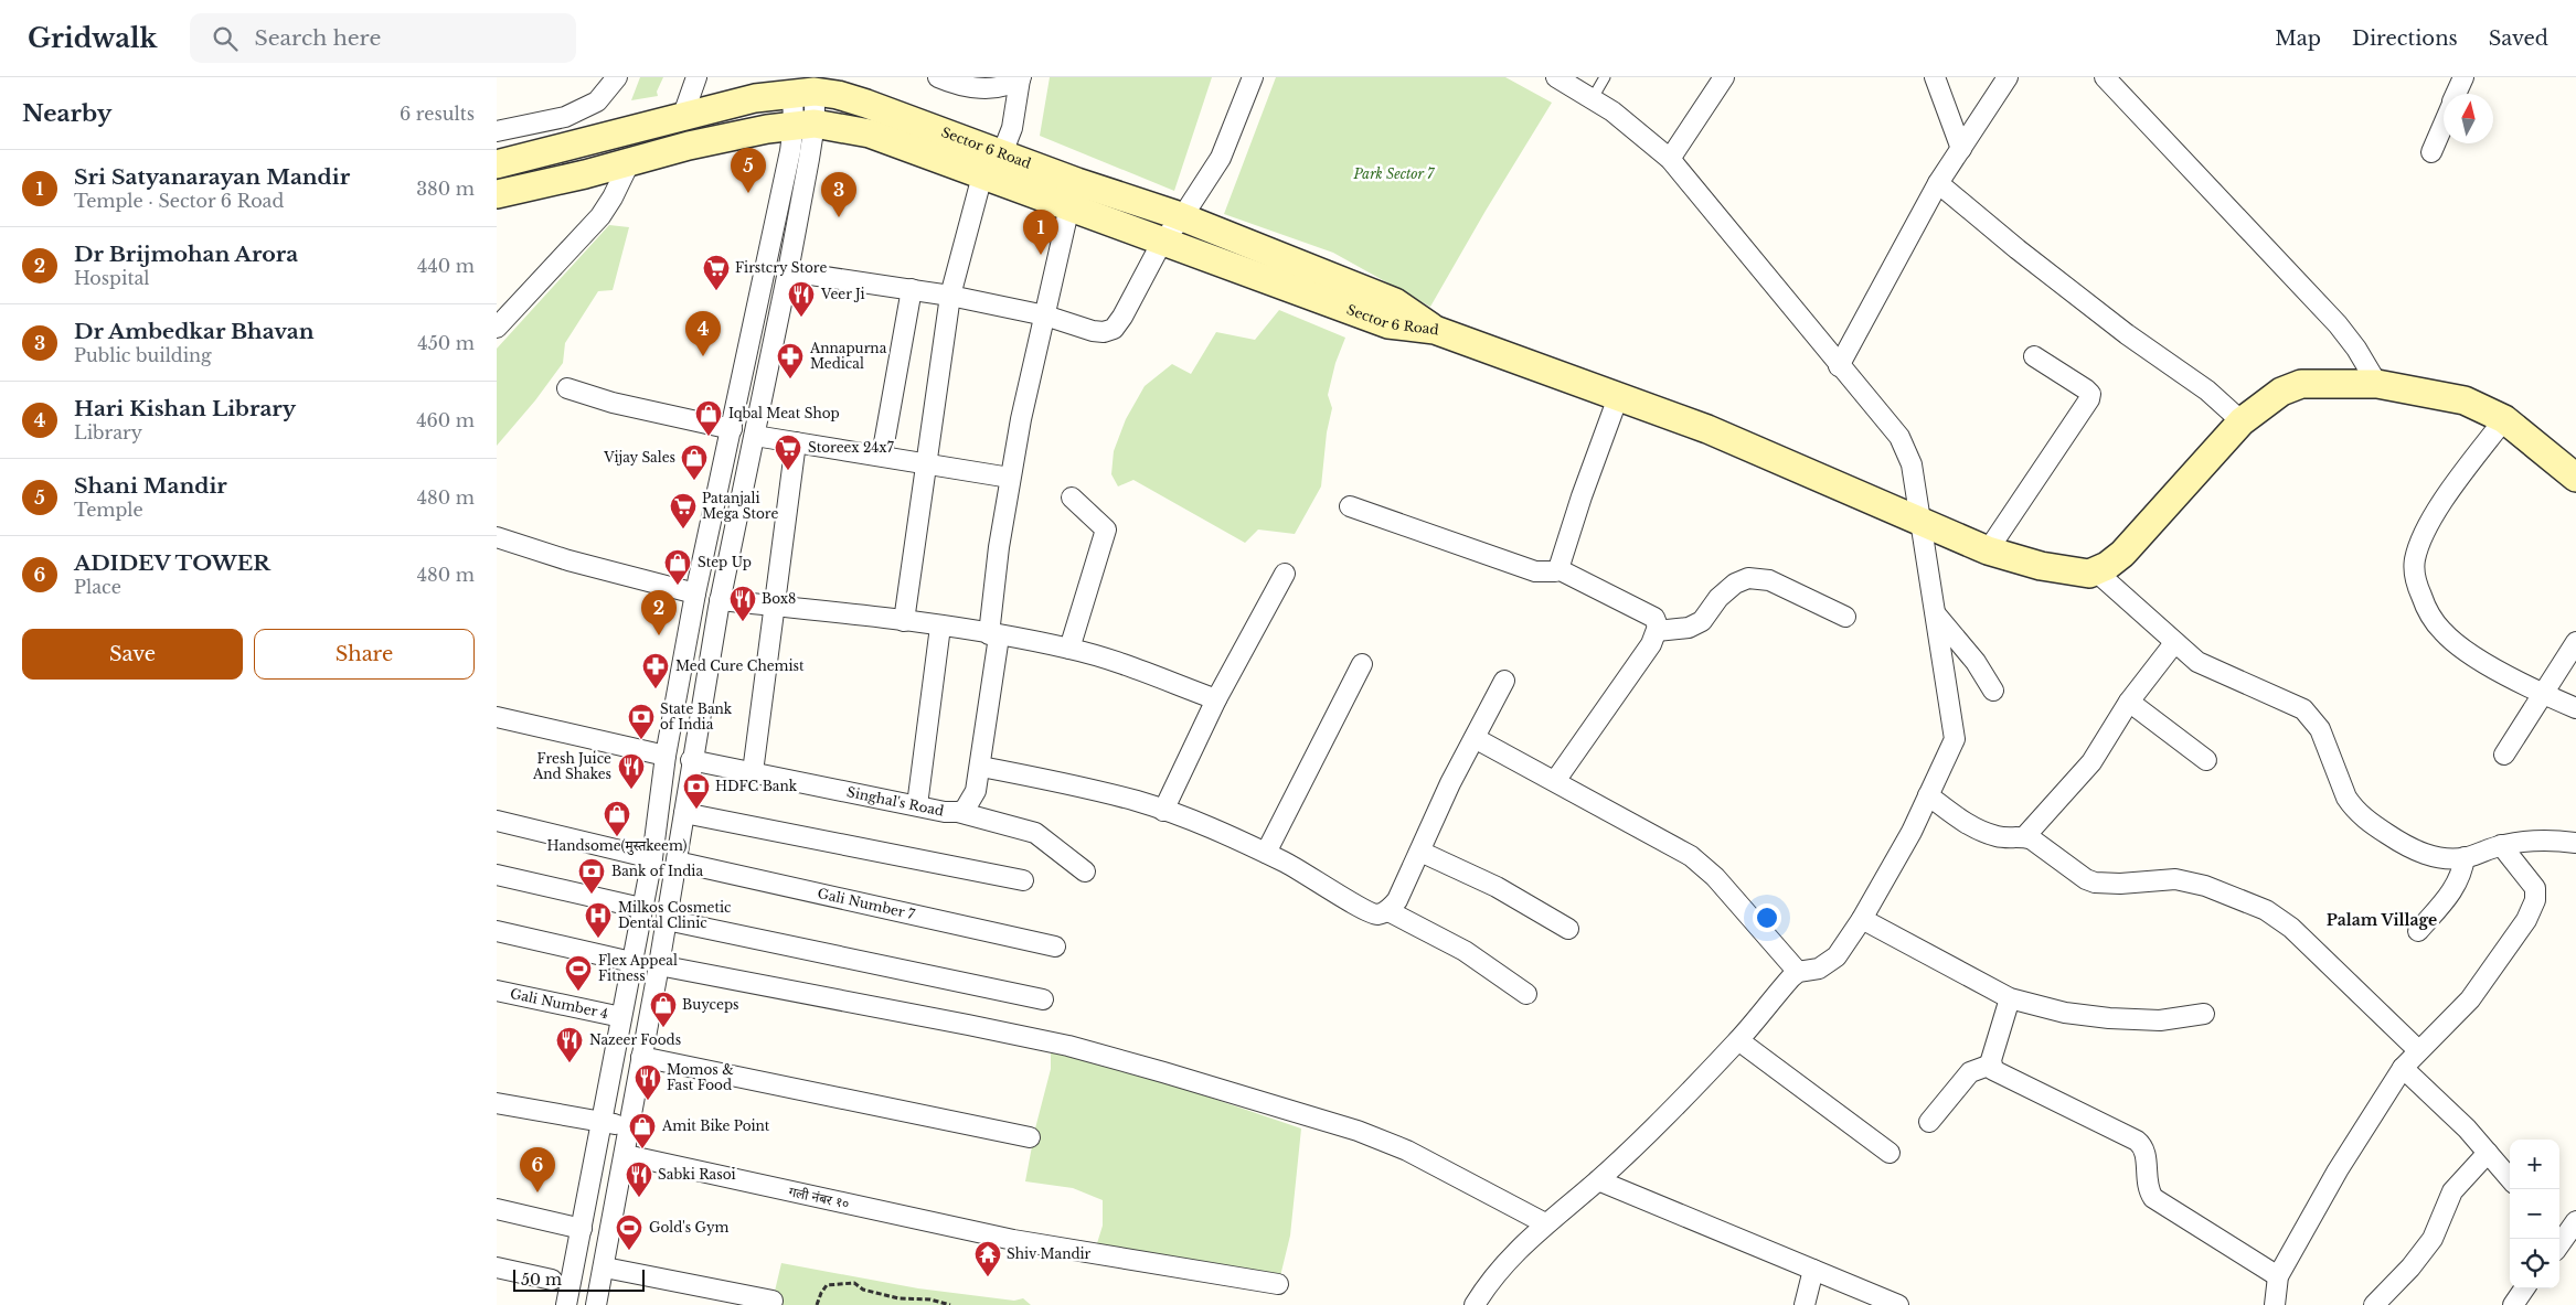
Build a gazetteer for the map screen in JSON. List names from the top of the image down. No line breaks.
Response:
{"streets":{"street":["Sector 6 Road","Singhal's Road","Gali Number 7","Gali Number 4","गली नंबर १०"]},"districts":["Palam Village"],"parks":["Park Sector 7"],"places":{"supermarket":["Firstcry Store","Storeex 24x7","Patanjali Mega Store"],"restaurant":["Veer Ji","Box8","Fresh Juice And Shakes","Nazeer Foods","Momos & Fast Food","Sabki Rasoi"],"pharmacy":["Annapurna Medical","Med Cure Chemist"],"shop":["Iqbal Meat Shop","Vijay Sales","Step Up","Handsome(मुस्तkeem)","Buyceps","Amit Bike Point"],"bank":["State Bank of India","HDFC Bank","Bank of India"],"hospital":["Milkos Cosmetic Dental Clinic"],"sports":["Flex Appeal Fitness","Gold's Gym"],"temple":["Shiv Mandir"]},"scale_bar":"50 m","north":"top","page":{"header":"Gridwalk","search":"Search here","nav":["Map","Directions","Saved"],"heading":["Nearby","6 results"],"pins":["5","3","1","4","2","6"],"list":[{"mark":"1","name":"Sri Satyanarayan Mandir","note":"Temple · Sector 6 Road","value":"380 m"},{"mark":"2","name":"Dr Brijmohan Arora","note":"Hospital","value":"440 m"},{"mark":"3","name":"Dr Ambedkar Bhavan","note":"Public building","value":"450 m"},{"mark":"4","name":"Hari Kishan Library","note":"Library","value":"460 m"},{"mark":"5","name":"Shani Mandir","note":"Temple","value":"480 m"},{"mark":"6","name":"ADIDEV TOWER","note":"Place","value":"480 m"}],"buttons":["Save","Share"],"map_buttons":["+","−"],"scale":"50 m"}}
